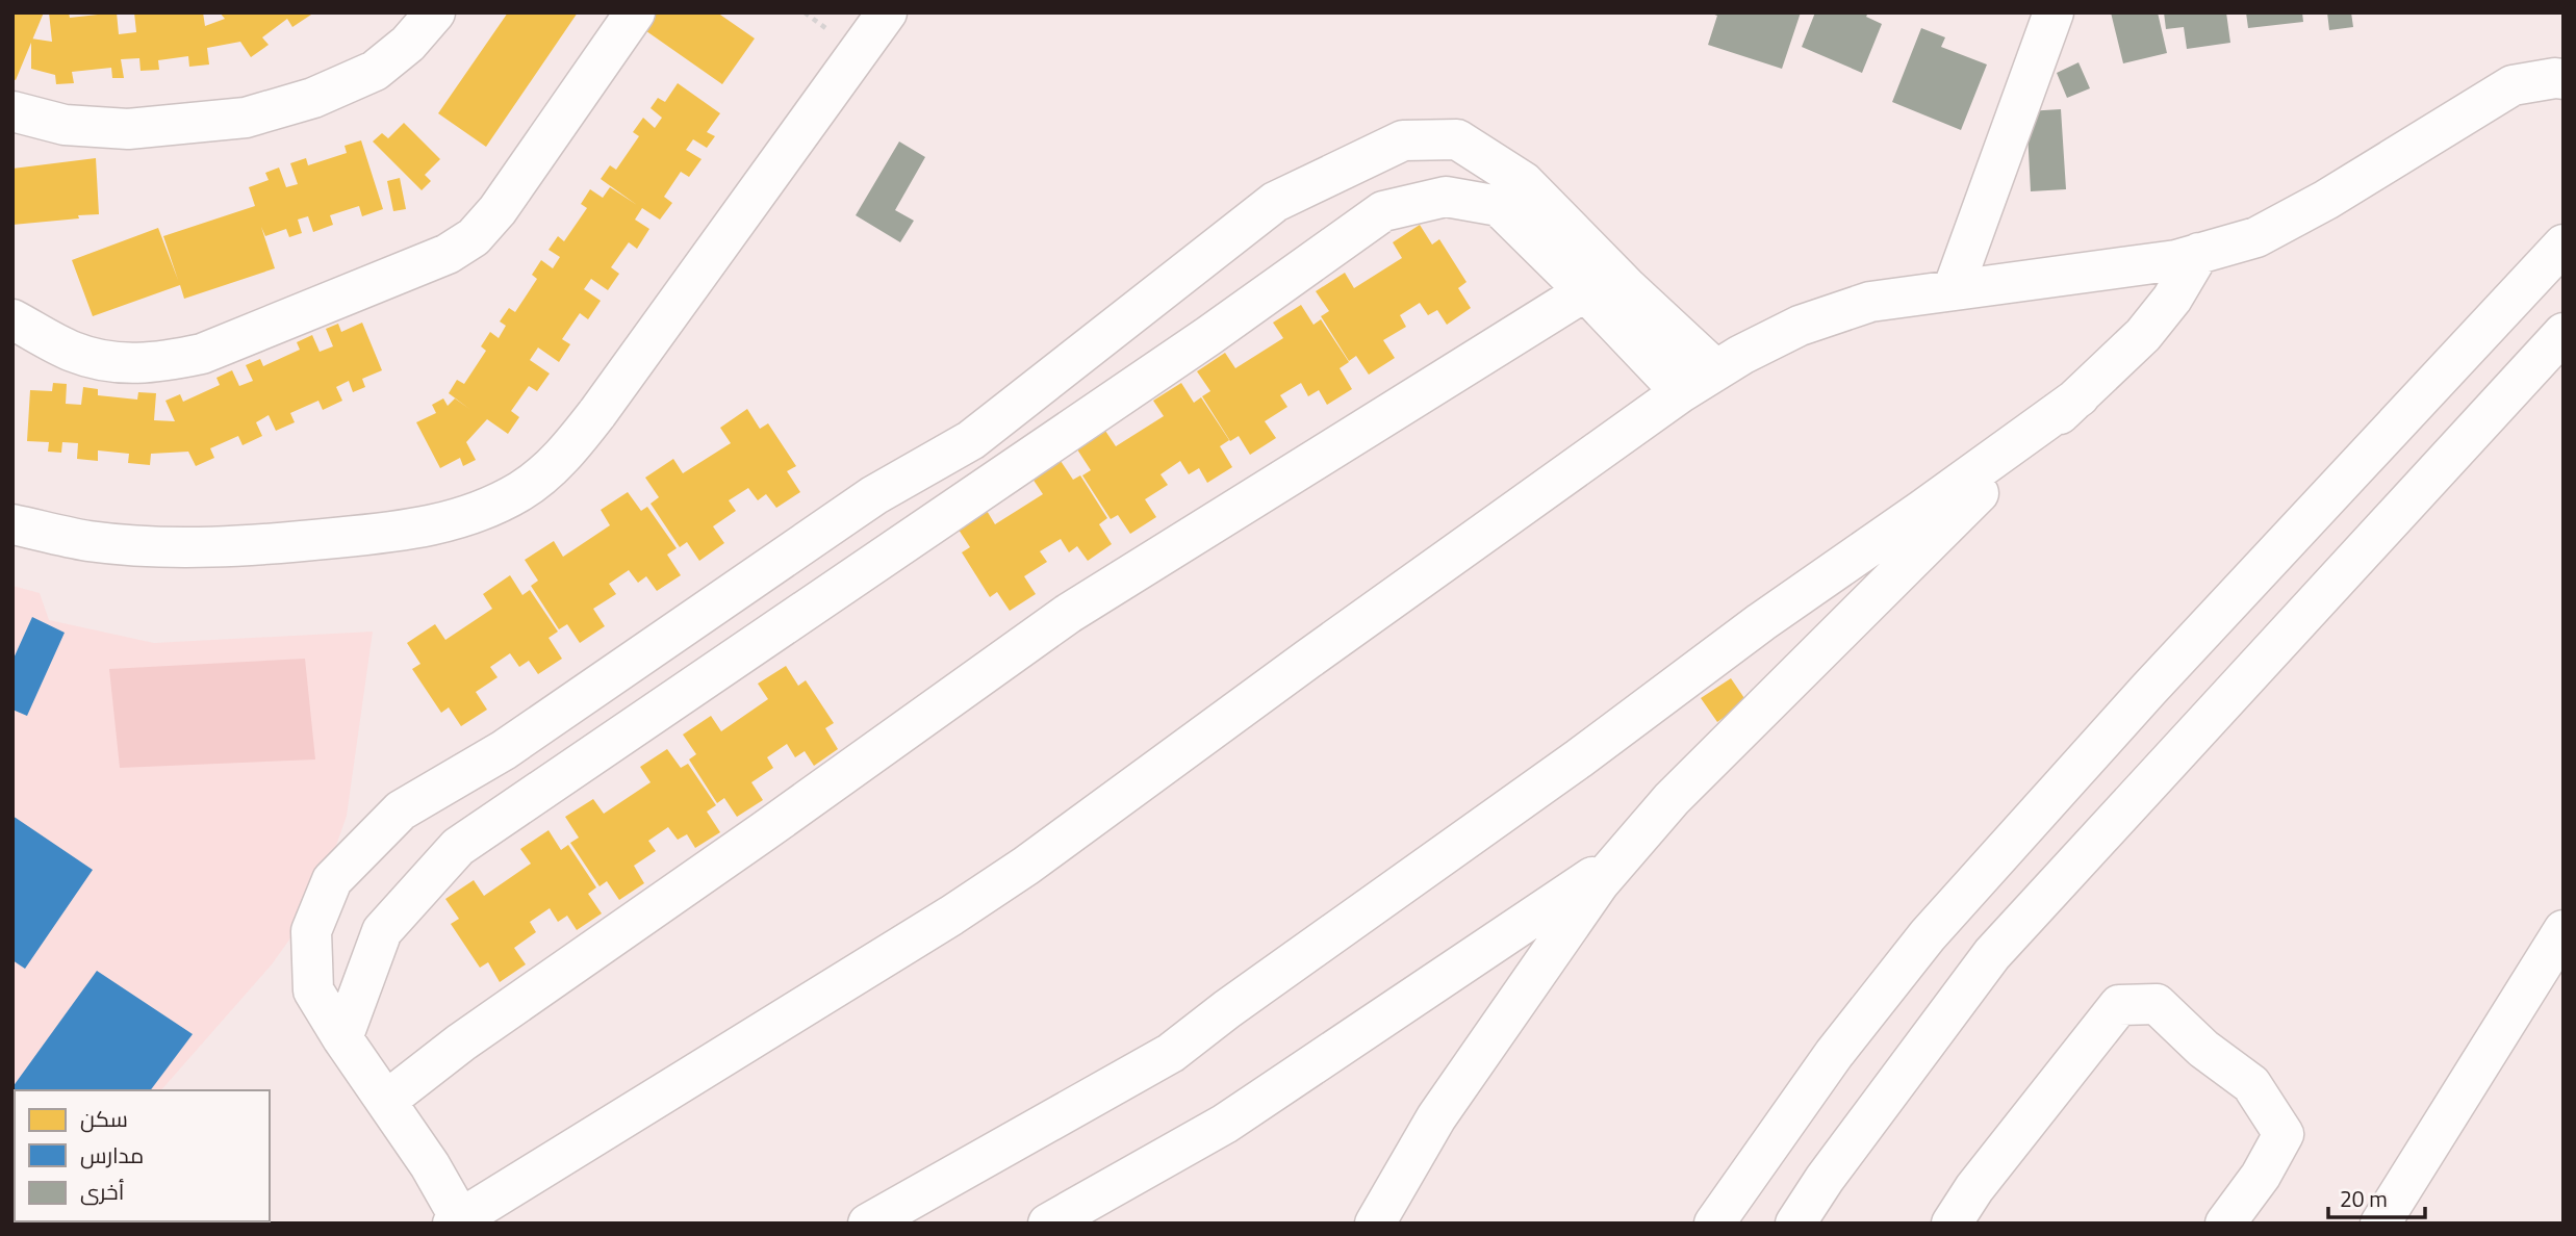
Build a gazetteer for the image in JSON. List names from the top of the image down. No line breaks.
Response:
{"legend":["سكن","مدارس","أخرى"],"scale_bar":"20 m"}
